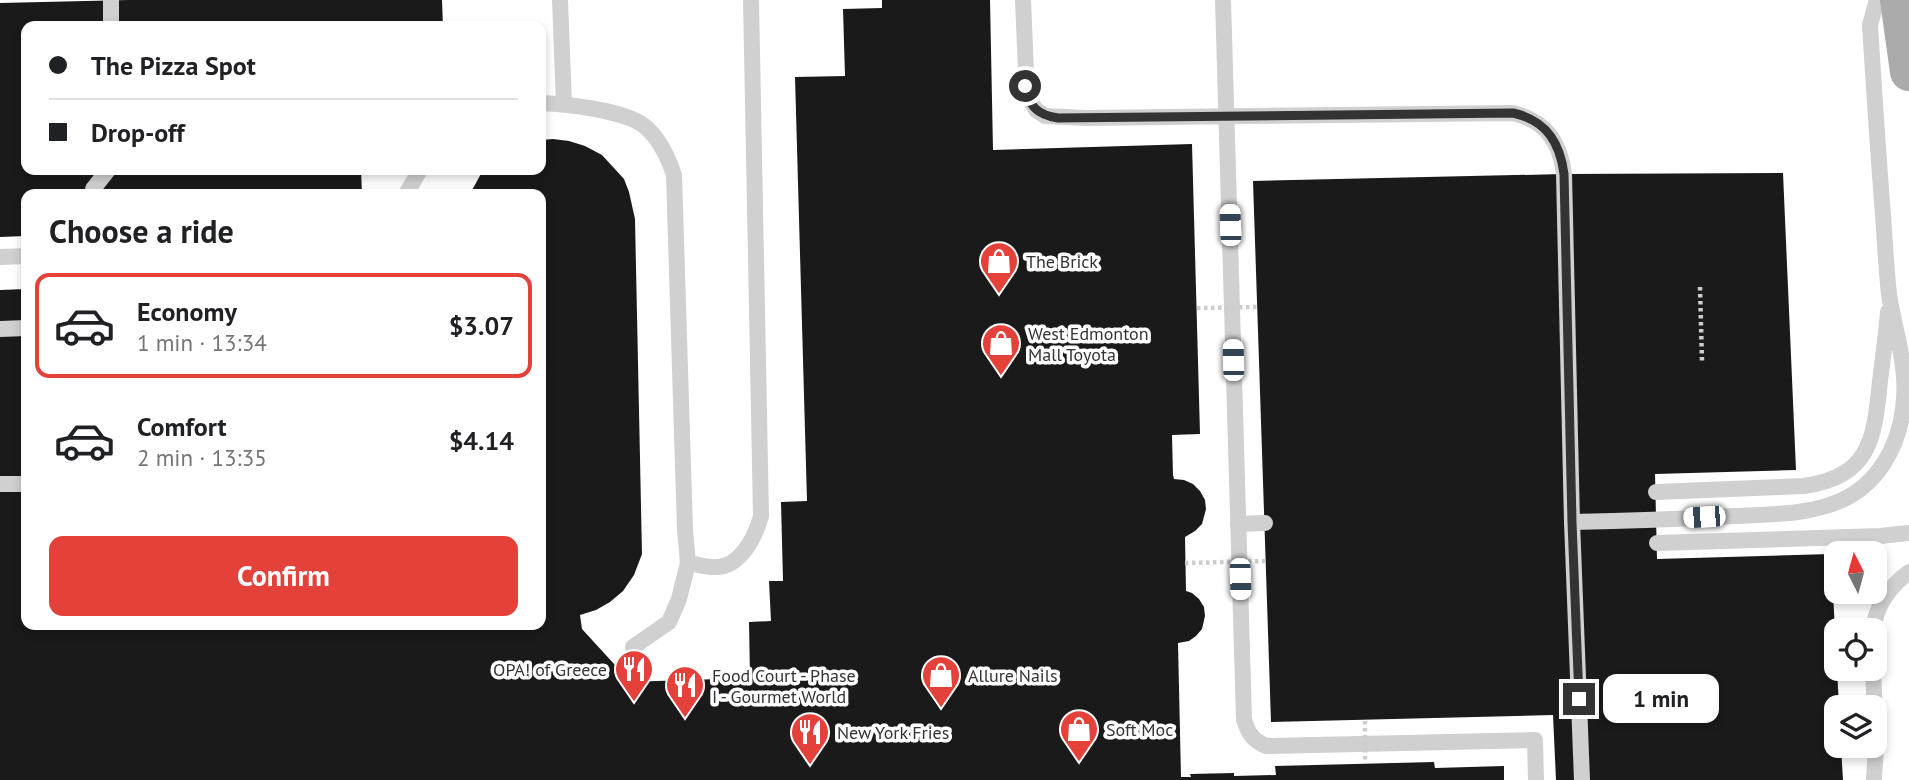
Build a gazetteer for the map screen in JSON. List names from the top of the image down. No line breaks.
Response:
{"places":{"shop":["The Brick","West Edmonton Mall Toyota","Allure Nails","Soft Moc"],"restaurant":["OPA! of Greece","Food Court - Phase I - Gourmet World","New York Fries"]},"north":"top","page":{"banner":["The Pizza Spot","Drop-off"],"heading":"Choose a ride","list":[{"name":"Economy","note":"1 min · 13:34","value":"$3.07"},{"name":"Comfort","note":"2 min · 13:35","value":"$4.14"}],"buttons":"Confirm","bubble":"1 min"}}
